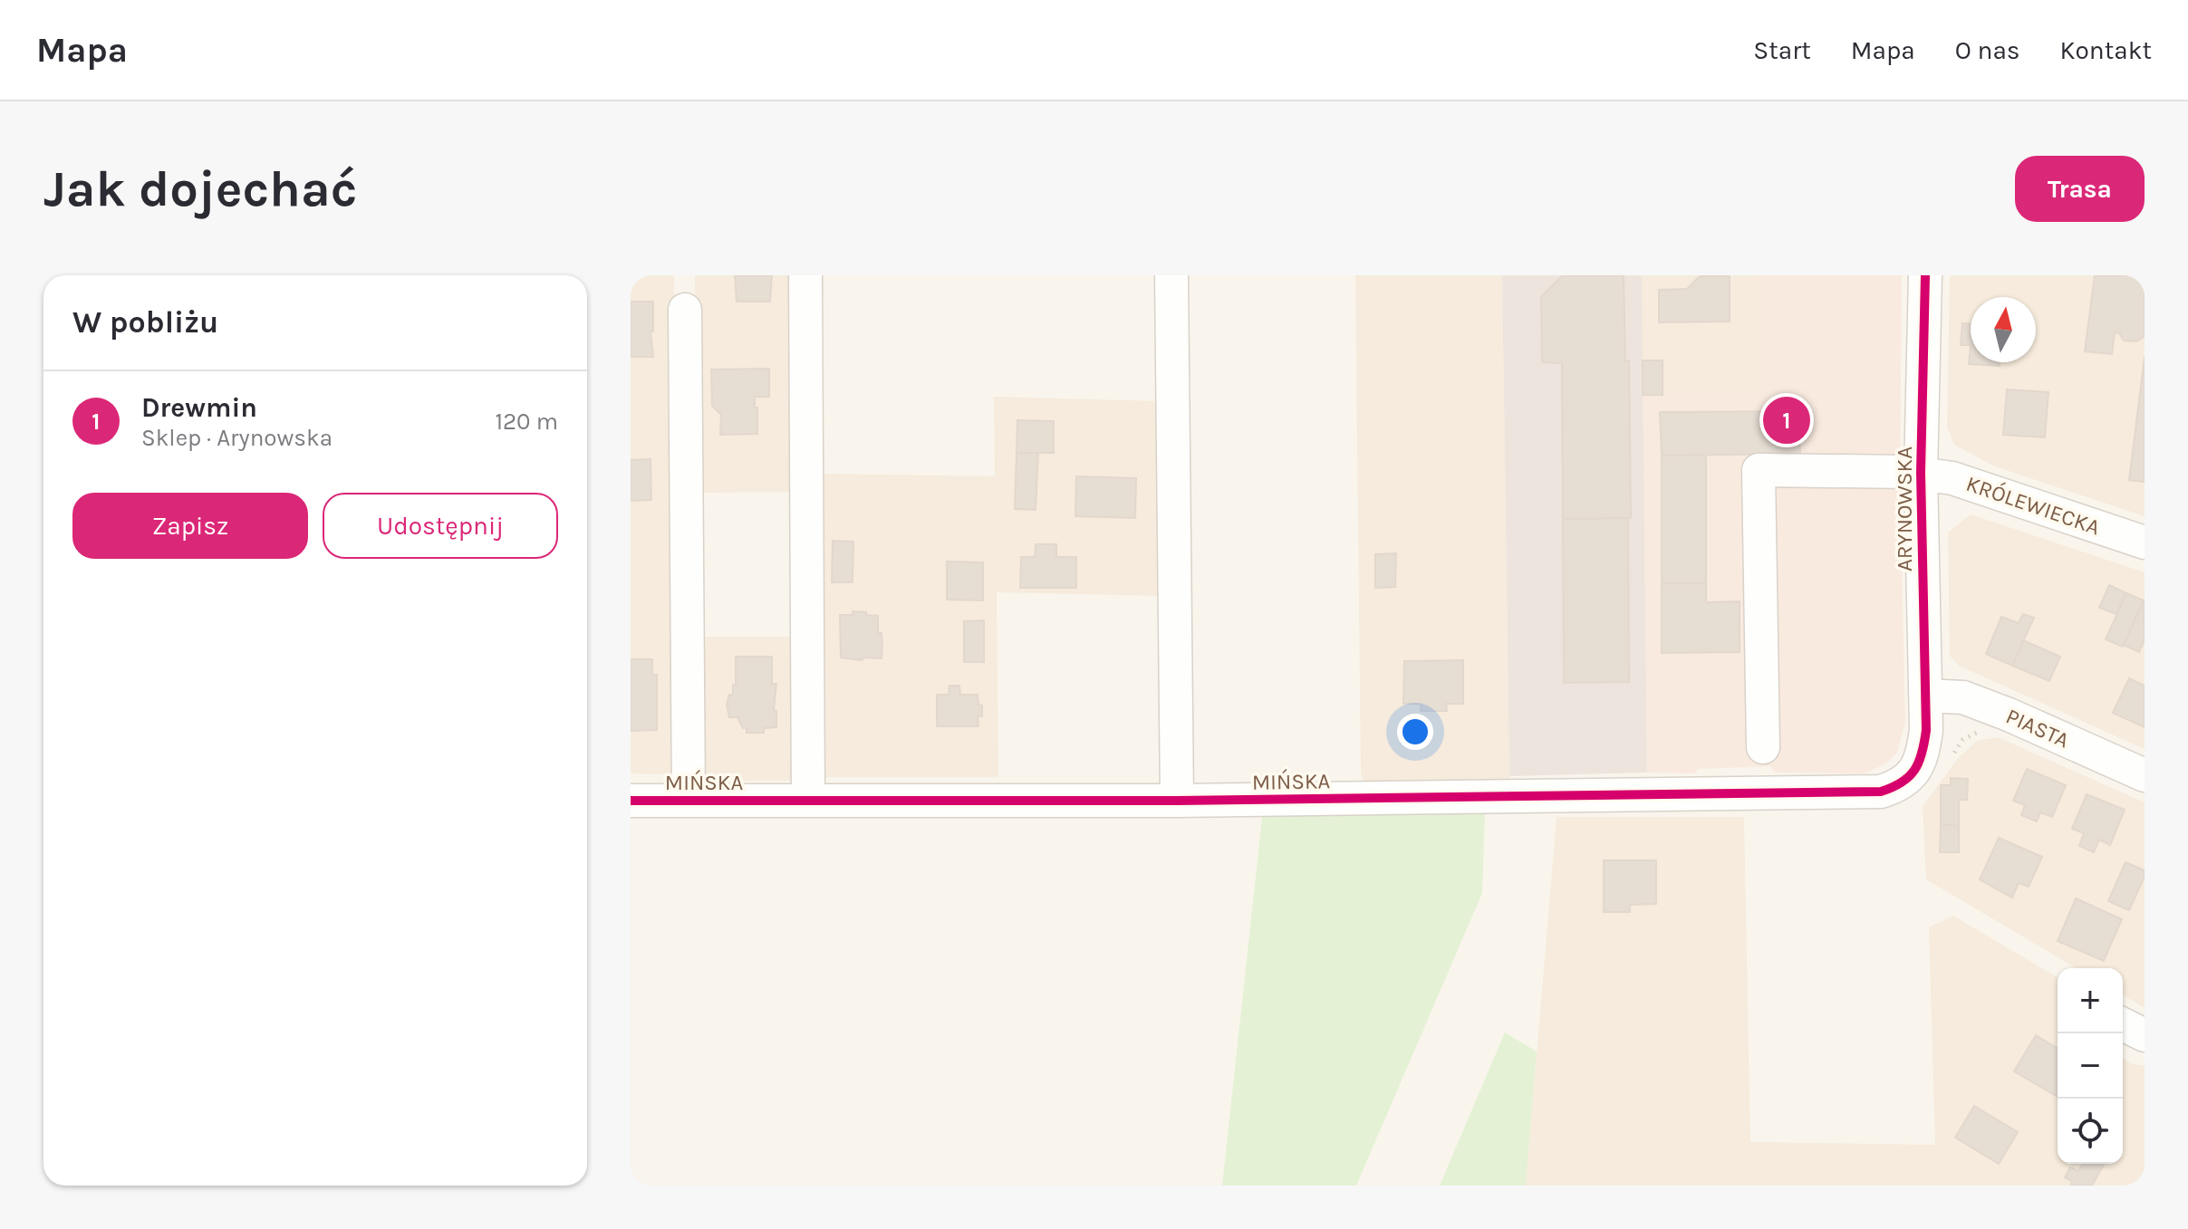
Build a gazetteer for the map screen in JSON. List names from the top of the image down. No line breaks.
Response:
{"streets":{"street":["KRÓLEWIECKA","ARYNOWSKA","PIASTA","MIŃSKA"]},"crossings":[["KRÓLEWIECKA","ARYNOWSKA"],["ARYNOWSKA","PIASTA"],["ARYNOWSKA","MIŃSKA"]],"north":"top","page":{"header":"Mapa","nav":["Start","Mapa","O nas","Kontakt"],"buttons":["Trasa",["Zapisz","Udostępnij"]],"title":"Jak dojechać","heading":"W pobliżu","list":[{"mark":"1","name":"Drewmin","note":"Sklep · Arynowska","value":"120 m"}],"pins":"1","map_buttons":["+","−"]}}
